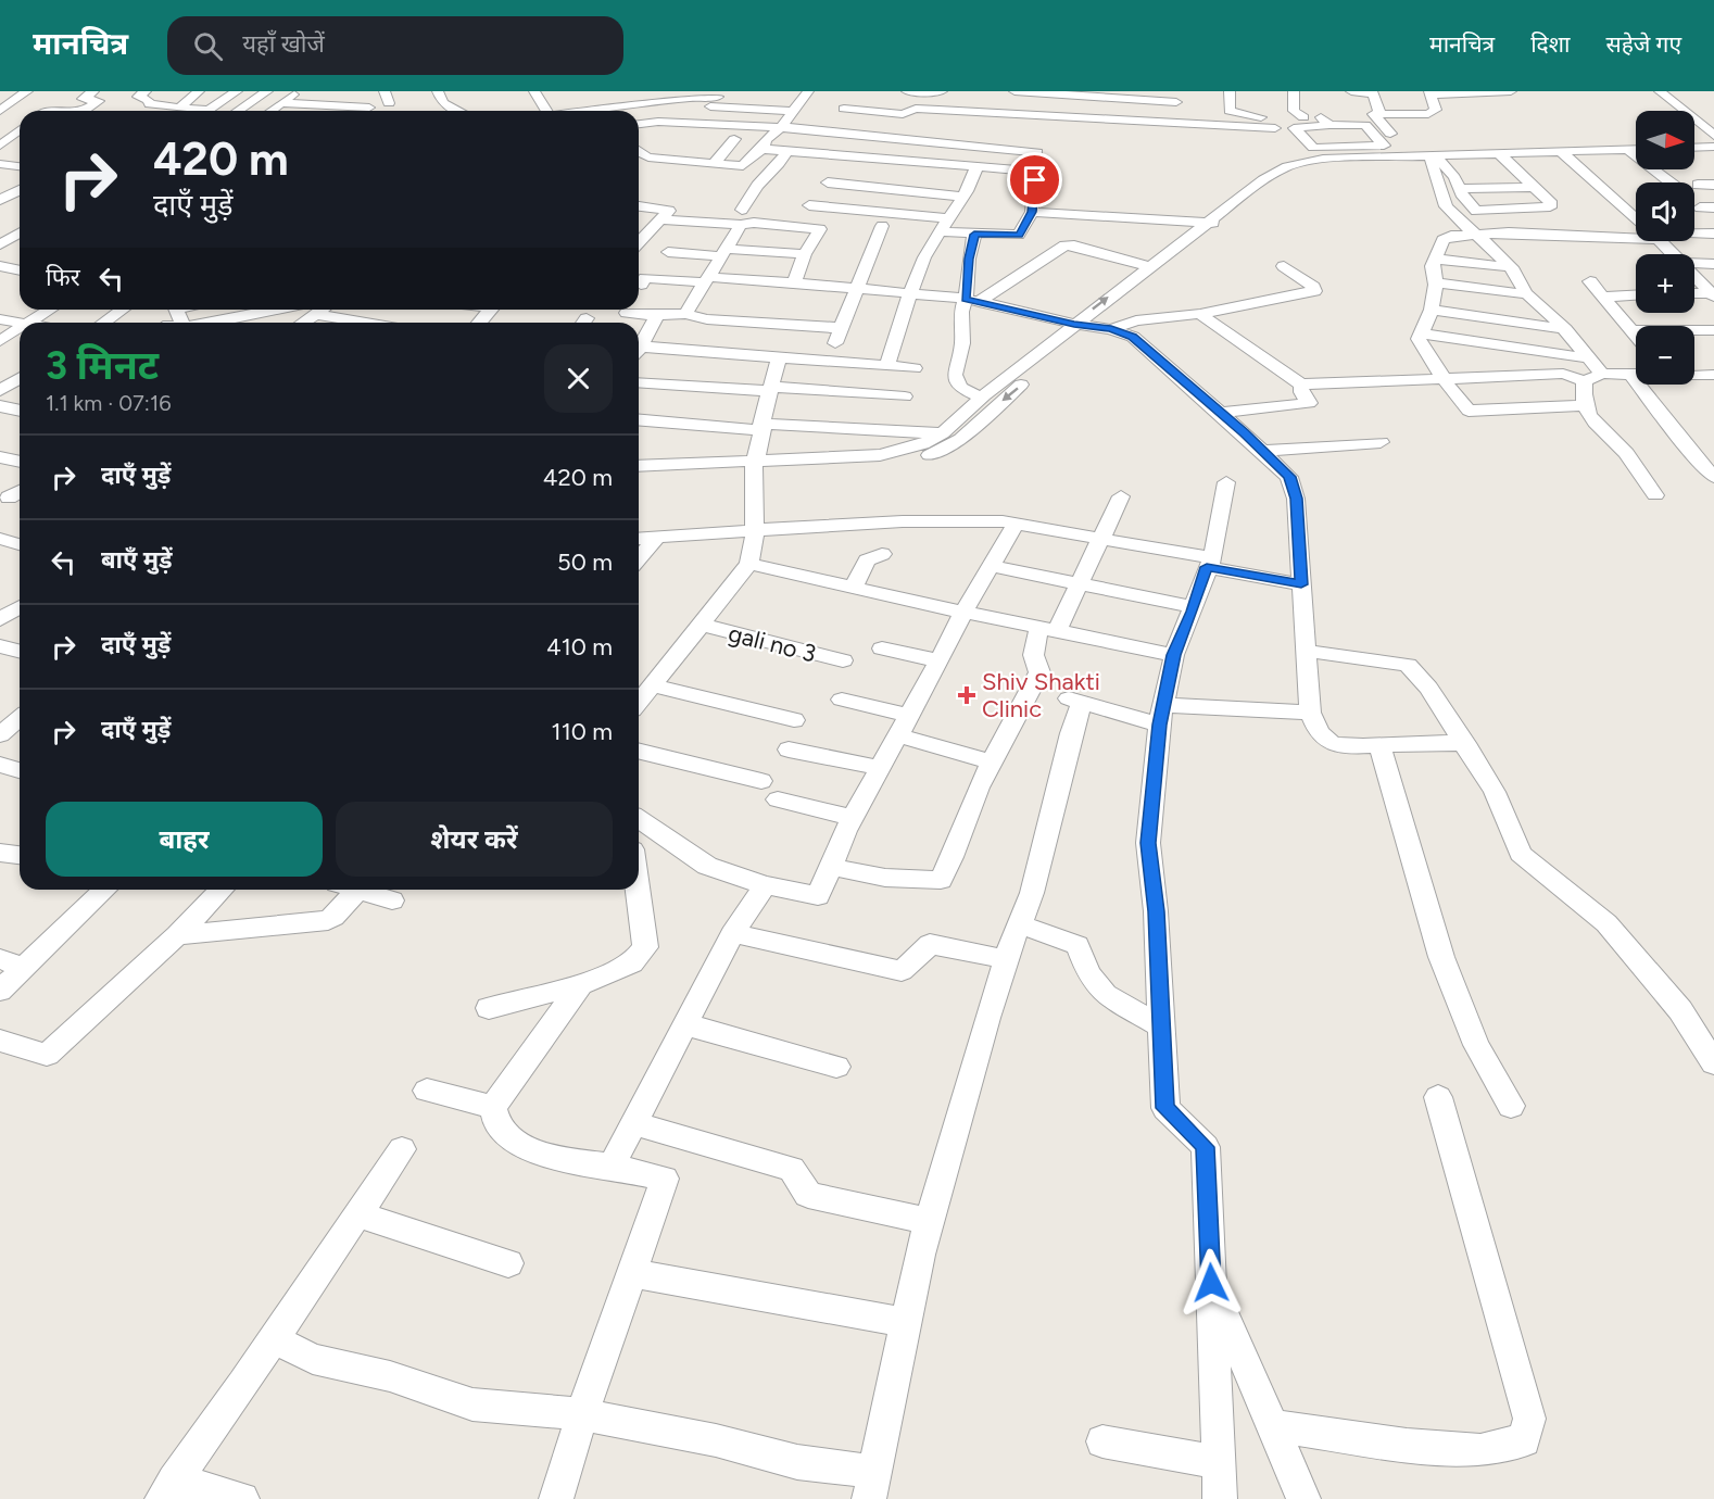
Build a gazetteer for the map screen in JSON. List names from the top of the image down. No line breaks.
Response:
{"streets":{"street":["gali no 3"]},"places":{"health":["Shiv Shakti Clinic"]},"north":"right","page":{"header":"मानचित्र","search":"यहाँ खोजें","nav":["मानचित्र","दिशा","सहेजे गए"],"map_buttons":["+","−"],"turn":["420 m","दाएँ मुड़ें"],"then":"फिर","heading":["3 मिनट","1.1 km · 07:16"],"list":[{"name":"दाएँ मुड़ें","value":"420 m"},{"name":"बाएँ मुड़ें","value":"50 m"},{"name":"दाएँ मुड़ें","value":"410 m"},{"name":"दाएँ मुड़ें","value":"110 m"}],"buttons":["बाहर","शेयर करें"]}}
